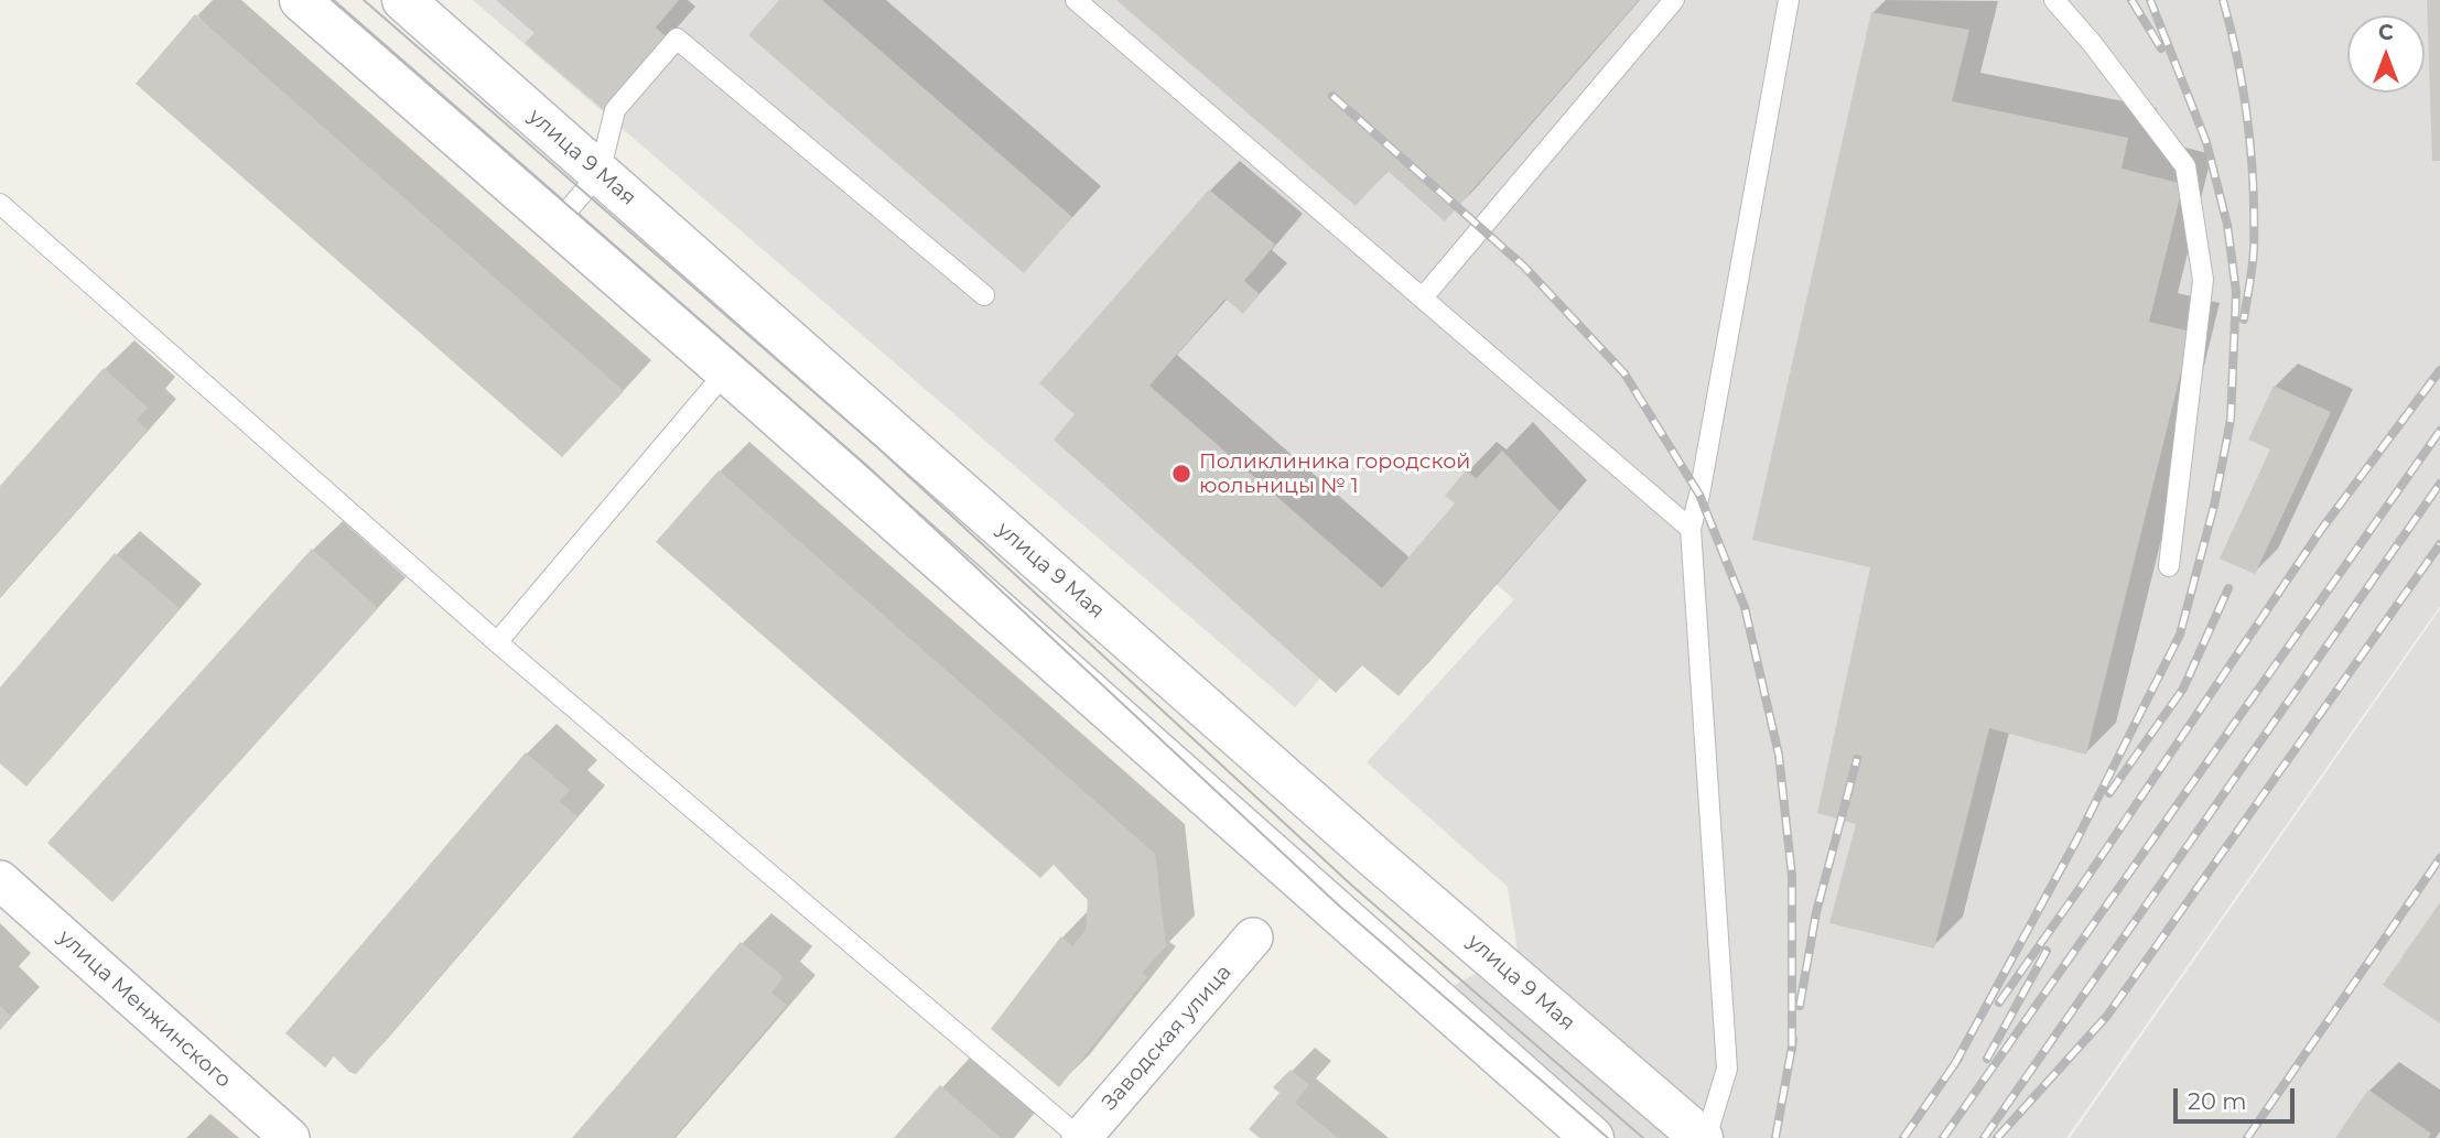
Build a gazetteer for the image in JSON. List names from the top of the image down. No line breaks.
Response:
{"streets":{"main road":["улица 9 Мая"],"street":["улица Менжинского","Заводская улица"]},"places":["Поликлиника городской юольницы № 1"],"scale_bar":"20 m","north":"top"}
